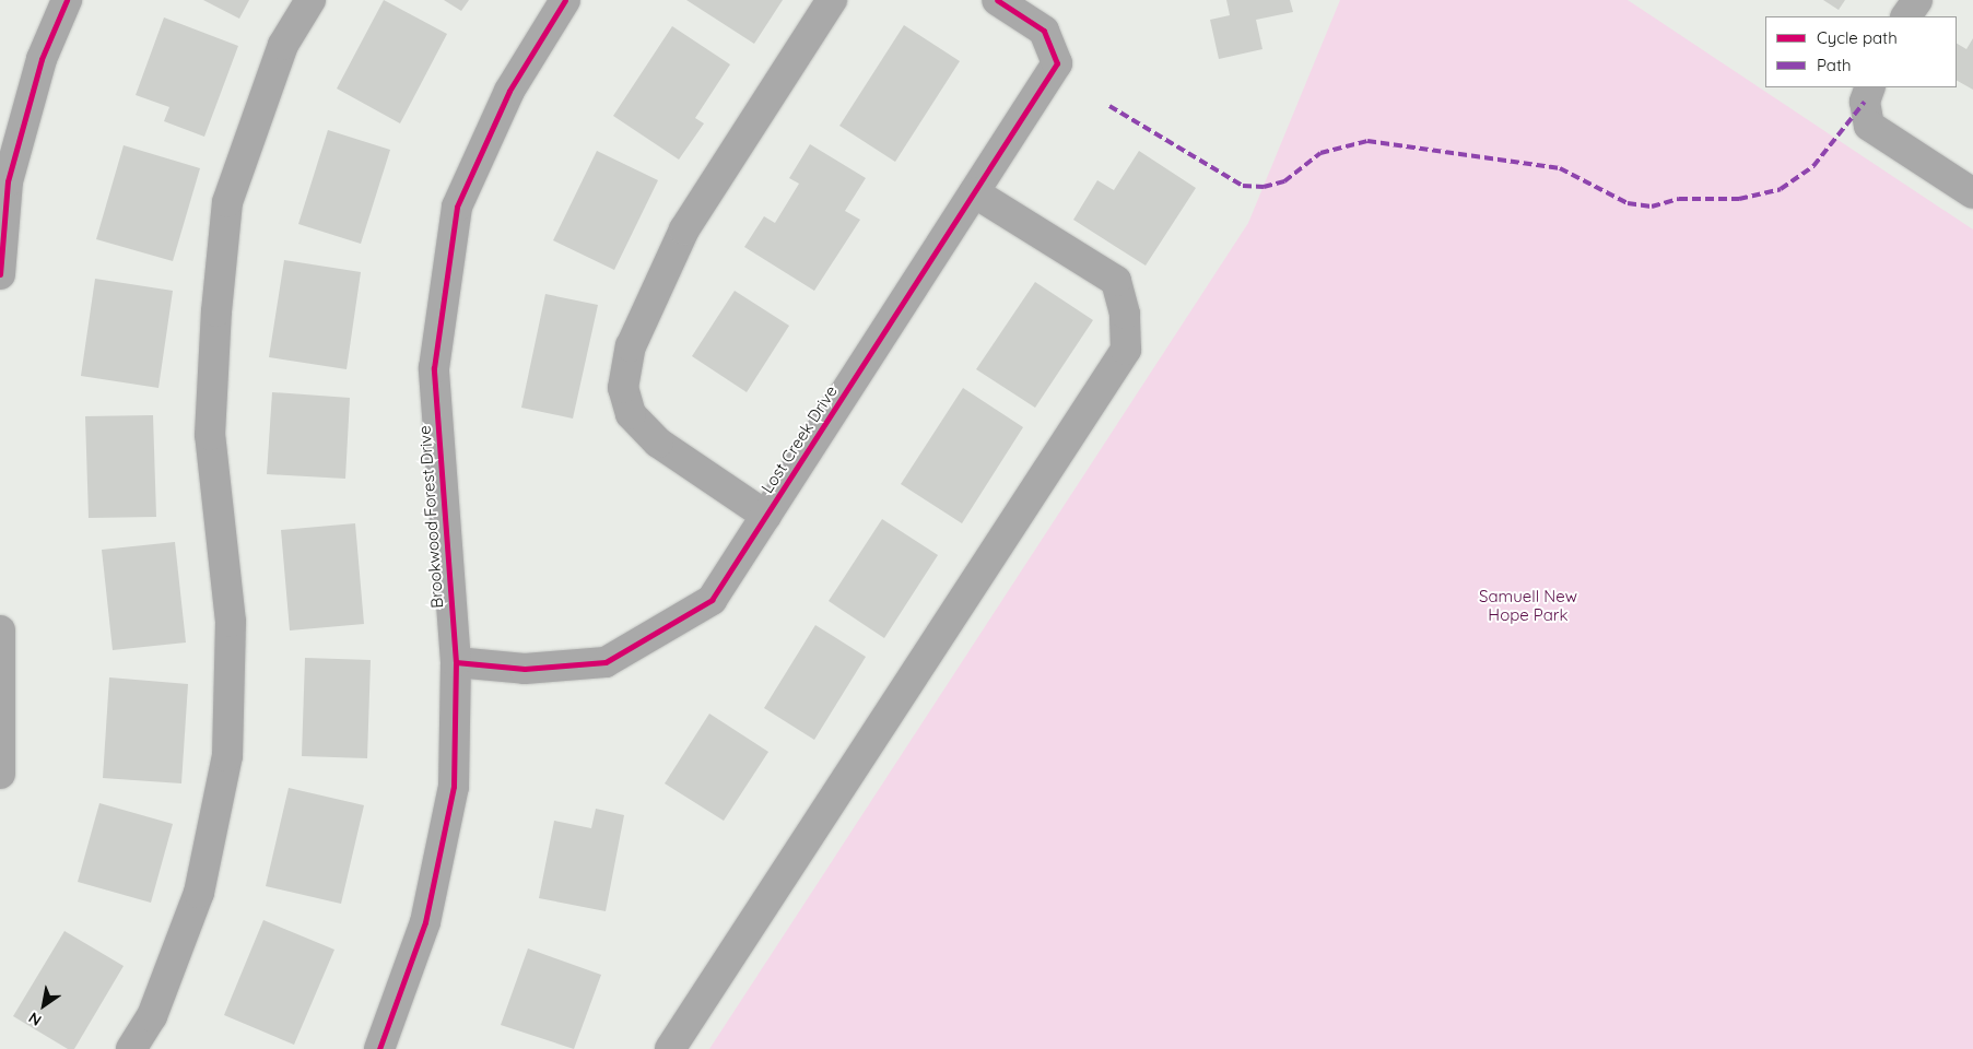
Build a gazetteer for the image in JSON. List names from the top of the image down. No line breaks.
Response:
{"streets":{"street":["Lost Creek Drive","Brookwood Forest Drive"]},"crossings":[["Lost Creek Drive","Brookwood Forest Drive"]],"parks":["Samuell New Hope Park"],"legend":["Cycle path","Path"],"north":"bottom left"}
